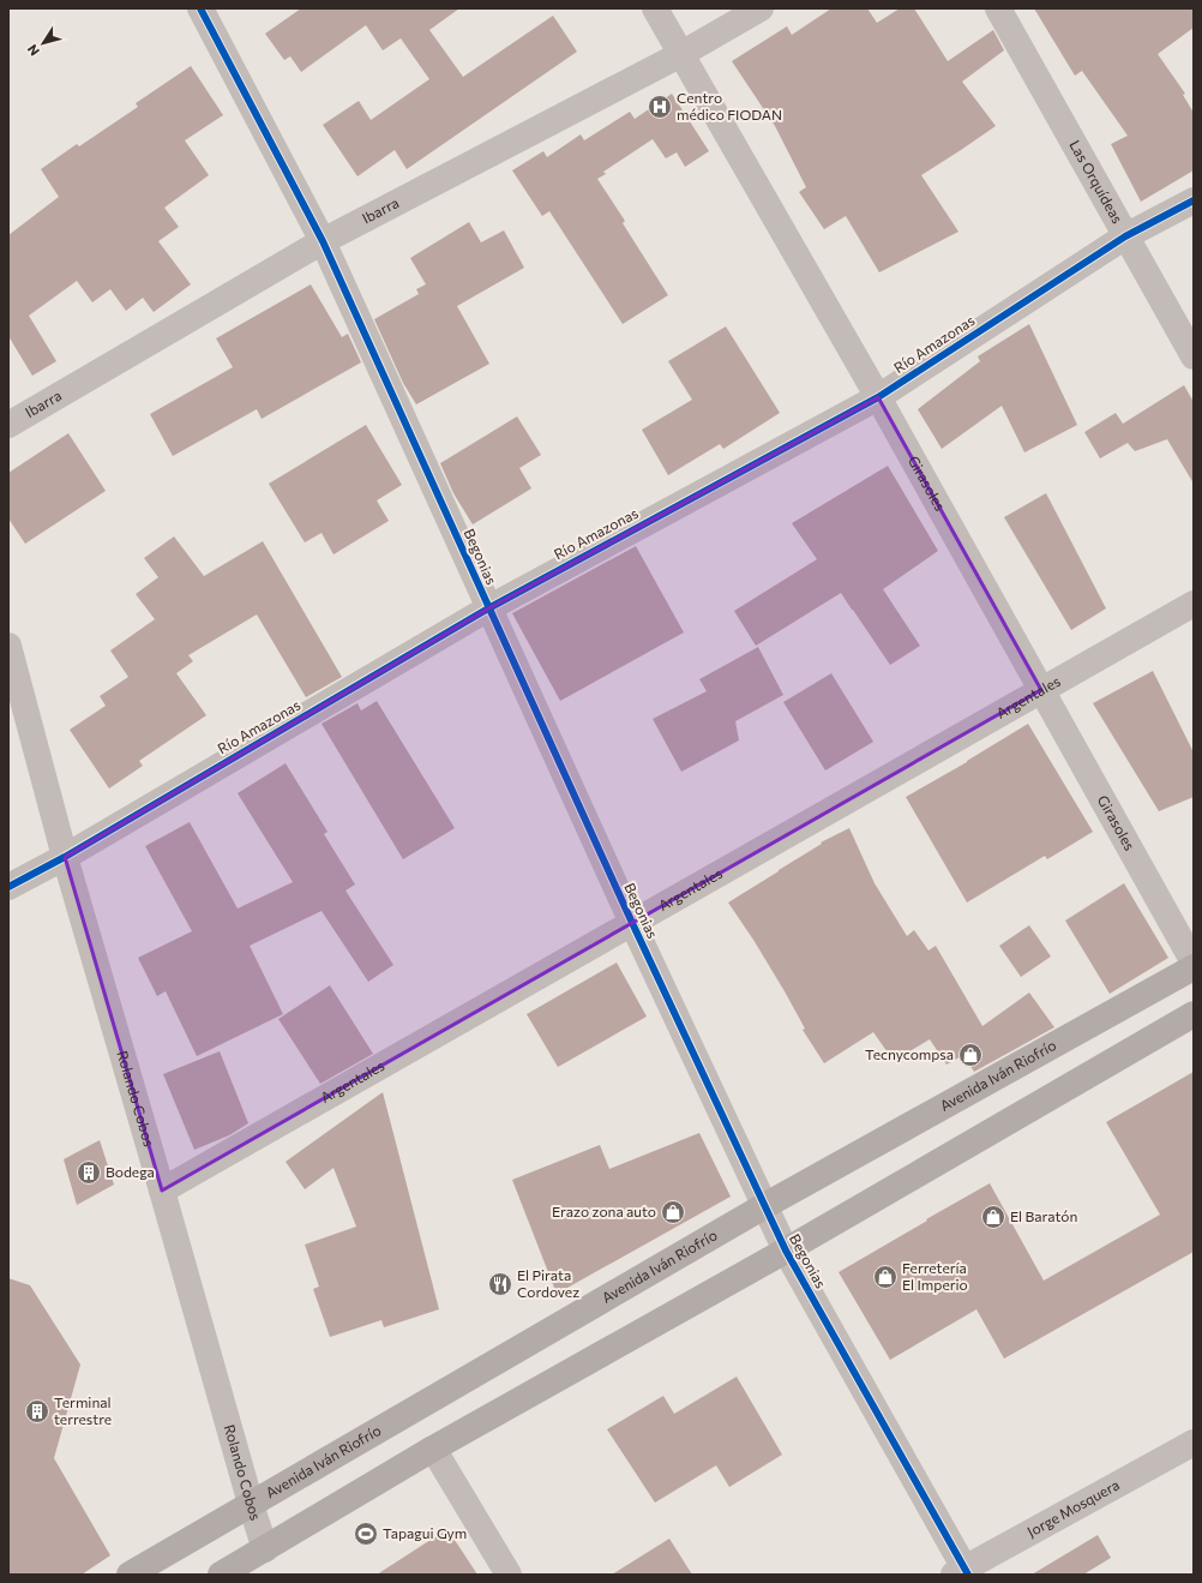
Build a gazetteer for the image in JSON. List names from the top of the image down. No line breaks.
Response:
{"streets":{"main road":["Avenida Iván Riofrío"],"street":["Las Orquídeas","Ibarra","Río Amazonas","Girasoles","Begonias","Argentales","Rolando Cobos","Jorge Mosquera"]},"crossings":[["Las Orquídeas","Río Amazonas"],["Ibarra","Girasoles"],["Ibarra","Begonias"],["Río Amazonas","Girasoles"],["Río Amazonas","Begonias"],["Río Amazonas","Rolando Cobos"],["Girasoles","Argentales"],["Begonias","Argentales"],["Begonias","Avenida Iván Riofrío"],["Begonias","Jorge Mosquera"],["Argentales","Rolando Cobos"],["Avenida Iván Riofrío","Rolando Cobos"]],"places":{"hospital":["Centro médico FIODAN"],"shop":["Tecnycompsa","Erazo zona auto","El Baratón","Ferretería El Imperio"],"building":["Bodega","Terminal terrestre"],"restaurant":["El Pirata Cordovez"],"sports":["Tapagui Gym"]},"north":"bottom left"}
